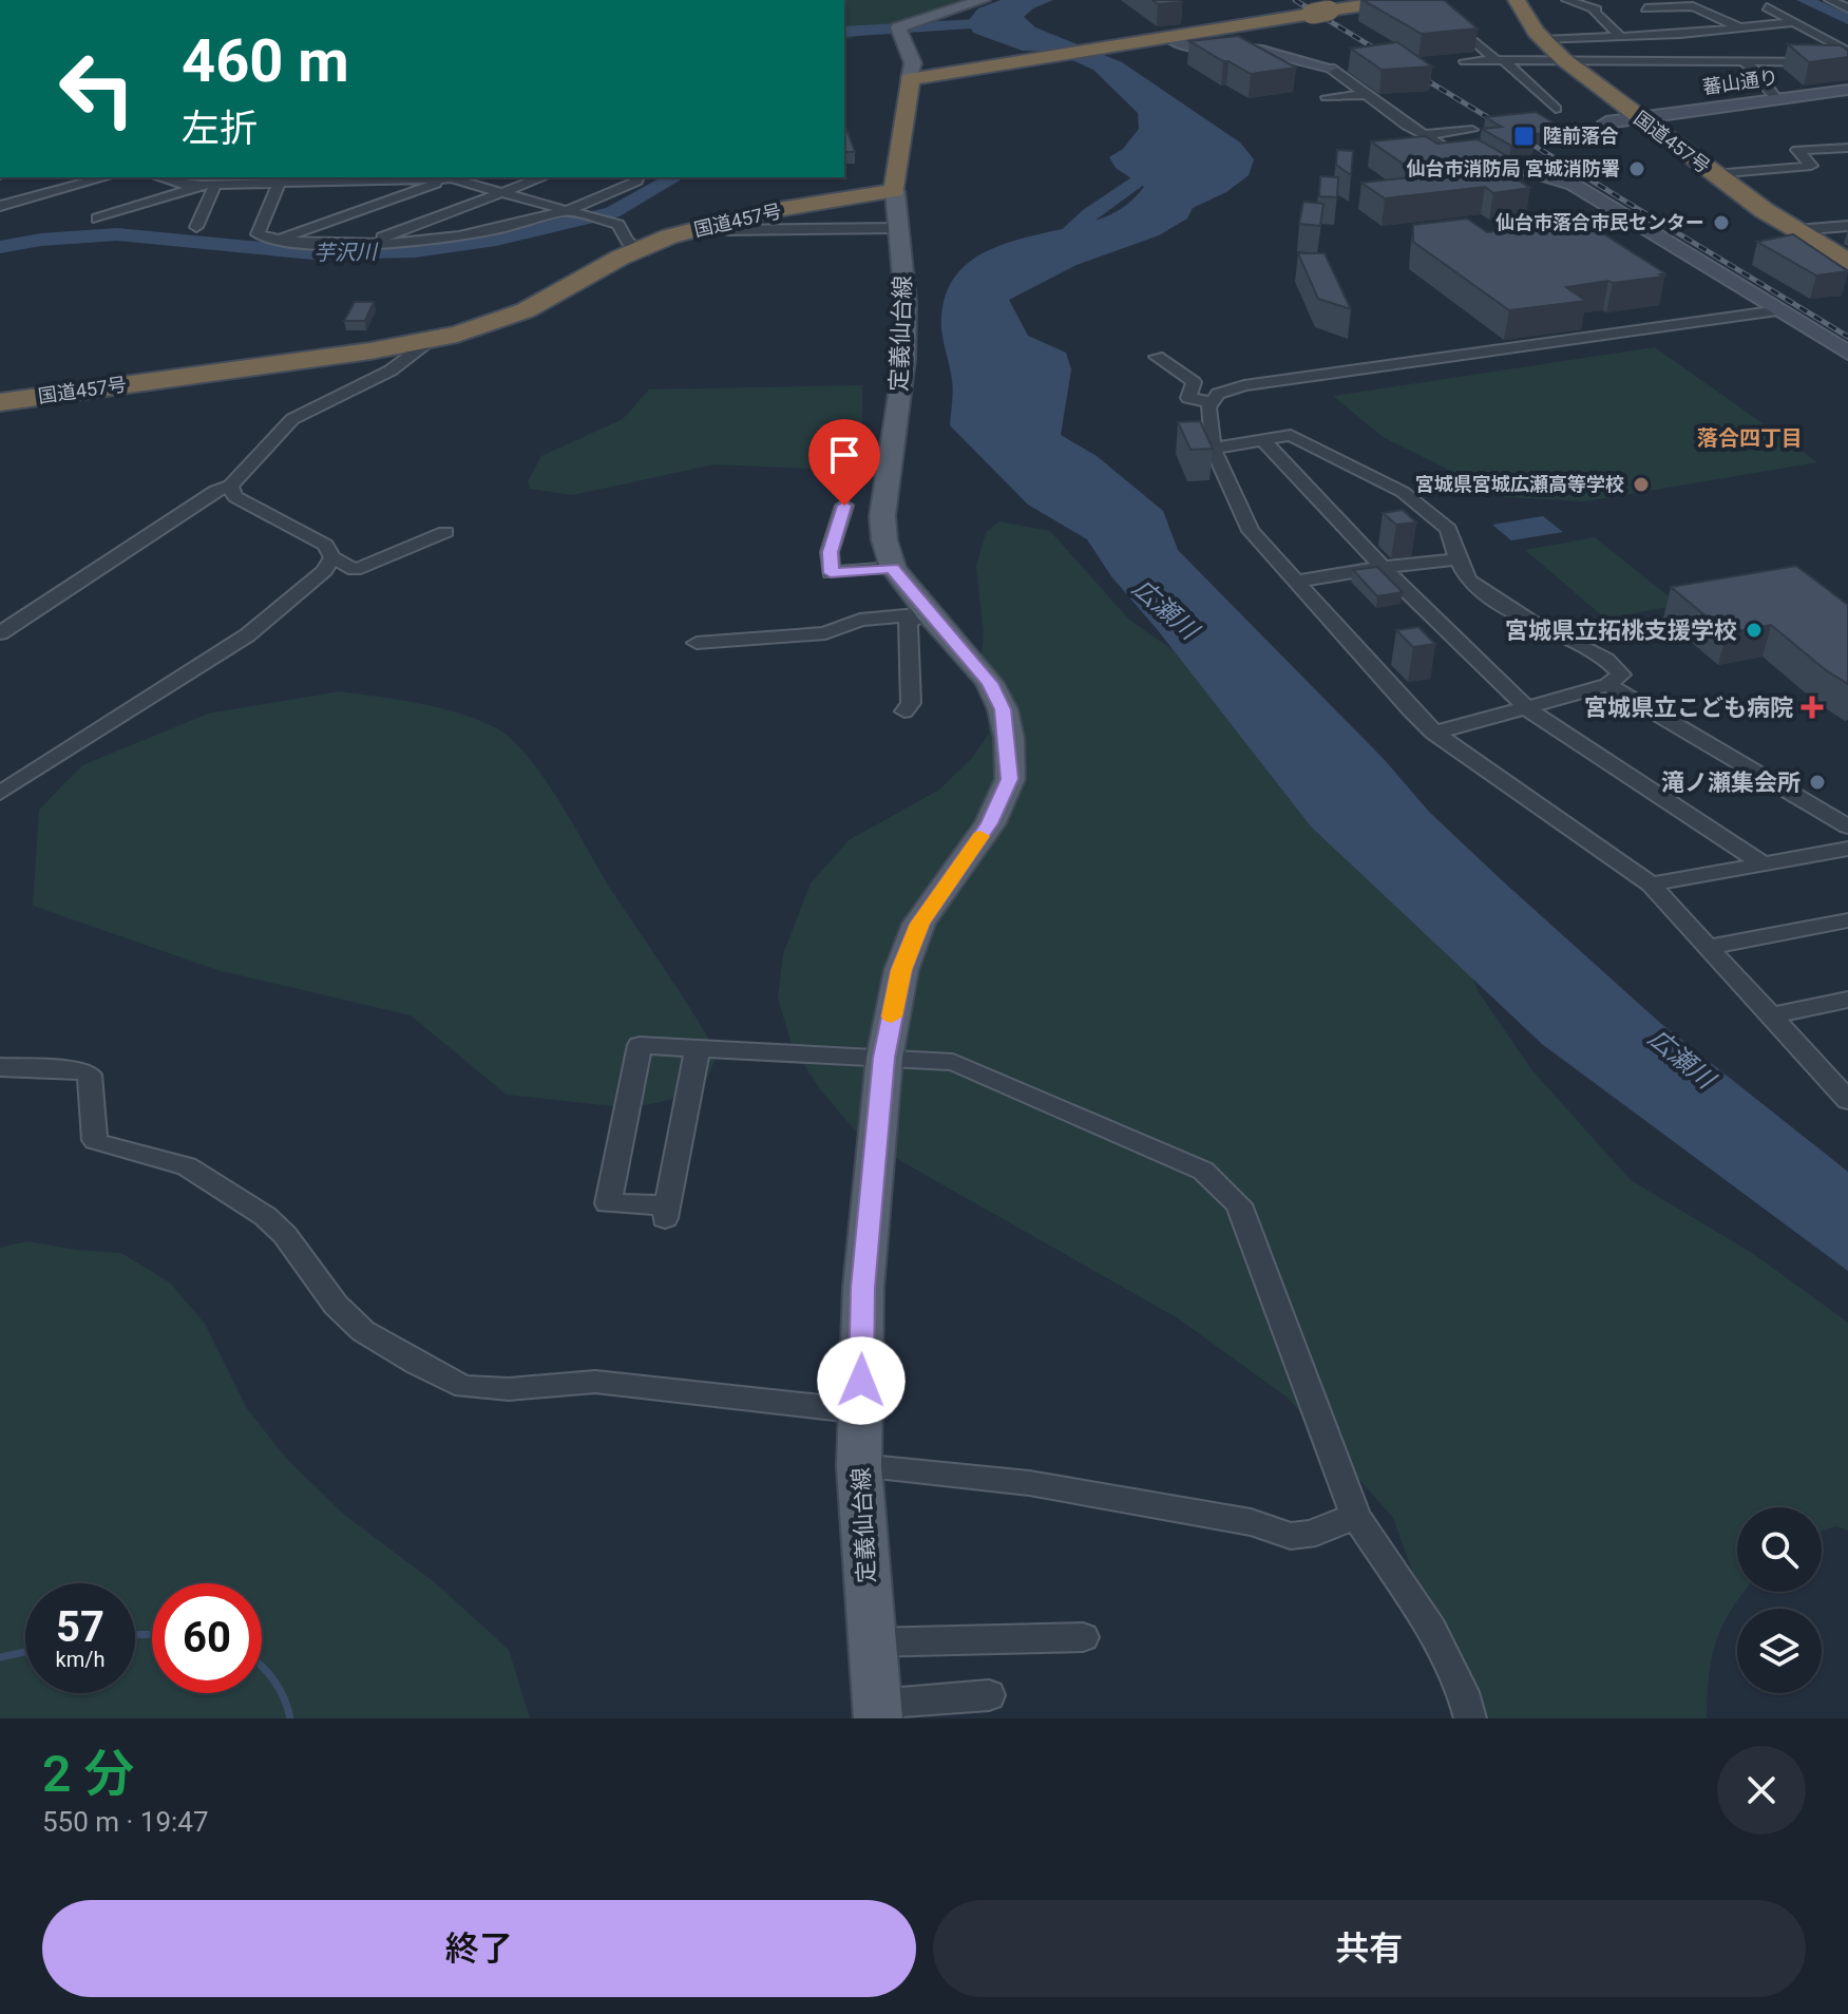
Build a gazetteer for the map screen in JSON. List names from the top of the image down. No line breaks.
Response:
{"streets":{"highway":["国道457号"],"main road":["定義仙台線"],"street":["蕃山通り"]},"crossings":[["蕃山通り","国道457号"],["国道457号","定義仙台線"]],"districts":["落合四丁目"],"water":["芋沢川","広瀬川"],"places":{"transit":["陸前落合"],"other":["仙台市消防局 宮城消防署","仙台市落合市民センター","宮城県宮城広瀬高等学校","宮城県立拓桃支援学校","滝ノ瀬集会所"],"health":["宮城県立こども病院"]},"page":{"turn":["460 m","左折"],"speed":"57 km/h","limit":"60","heading":["2 分","550 m · 19:47"],"buttons":["終了","共有"]}}
